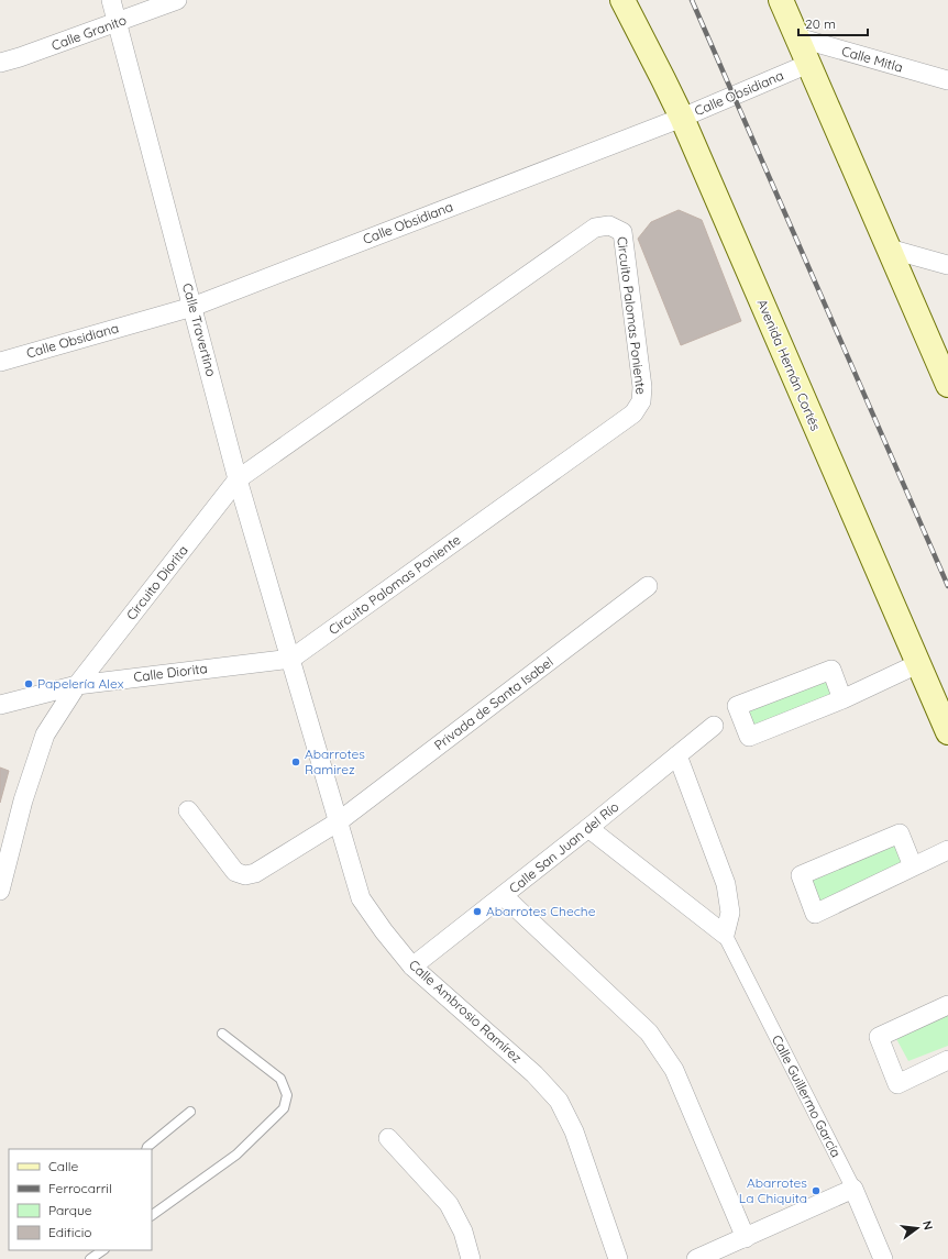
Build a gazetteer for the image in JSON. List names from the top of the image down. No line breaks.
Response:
{"streets":{"main road":["Avenida Hernán Cortés"],"street":["Calle Granito","Calle Mitla","Calle Obsidiana","Circuito Palomas Poniente","Calle Travertino","Circuito Diorita","Calle Diorita","Privada de Santa Isabel","Calle San Juan del Río","Calle Ambrosio Ramírez","Calle Guillermo García"]},"crossings":[["Calle Granito","Calle Travertino"],["Calle Obsidiana","Calle Travertino"],["Calle Obsidiana","Avenida Hernán Cortés"],["Circuito Palomas Poniente","Calle Travertino"],["Circuito Palomas Poniente","Circuito Diorita"],["Circuito Palomas Poniente","Calle Diorita"],["Circuito Palomas Poniente","Calle Ambrosio Ramírez"],["Calle Travertino","Circuito Diorita"],["Calle Travertino","Calle Diorita"],["Calle Travertino","Calle Ambrosio Ramírez"],["Circuito Diorita","Calle Diorita"],["Calle Diorita","Calle Ambrosio Ramírez"],["Privada de Santa Isabel","Calle Ambrosio Ramírez"],["Calle San Juan del Río","Calle Ambrosio Ramírez"],["Calle San Juan del Río","Calle Guillermo García"]],"places":["Papelería Alex","Abarrotes Ramirez","Abarrotes Cheche","Abarrotes La Chiquita"],"legend":["Calle","Ferrocarril","Parque","Edificio"],"scale_bar":"20 m","north":"right"}
